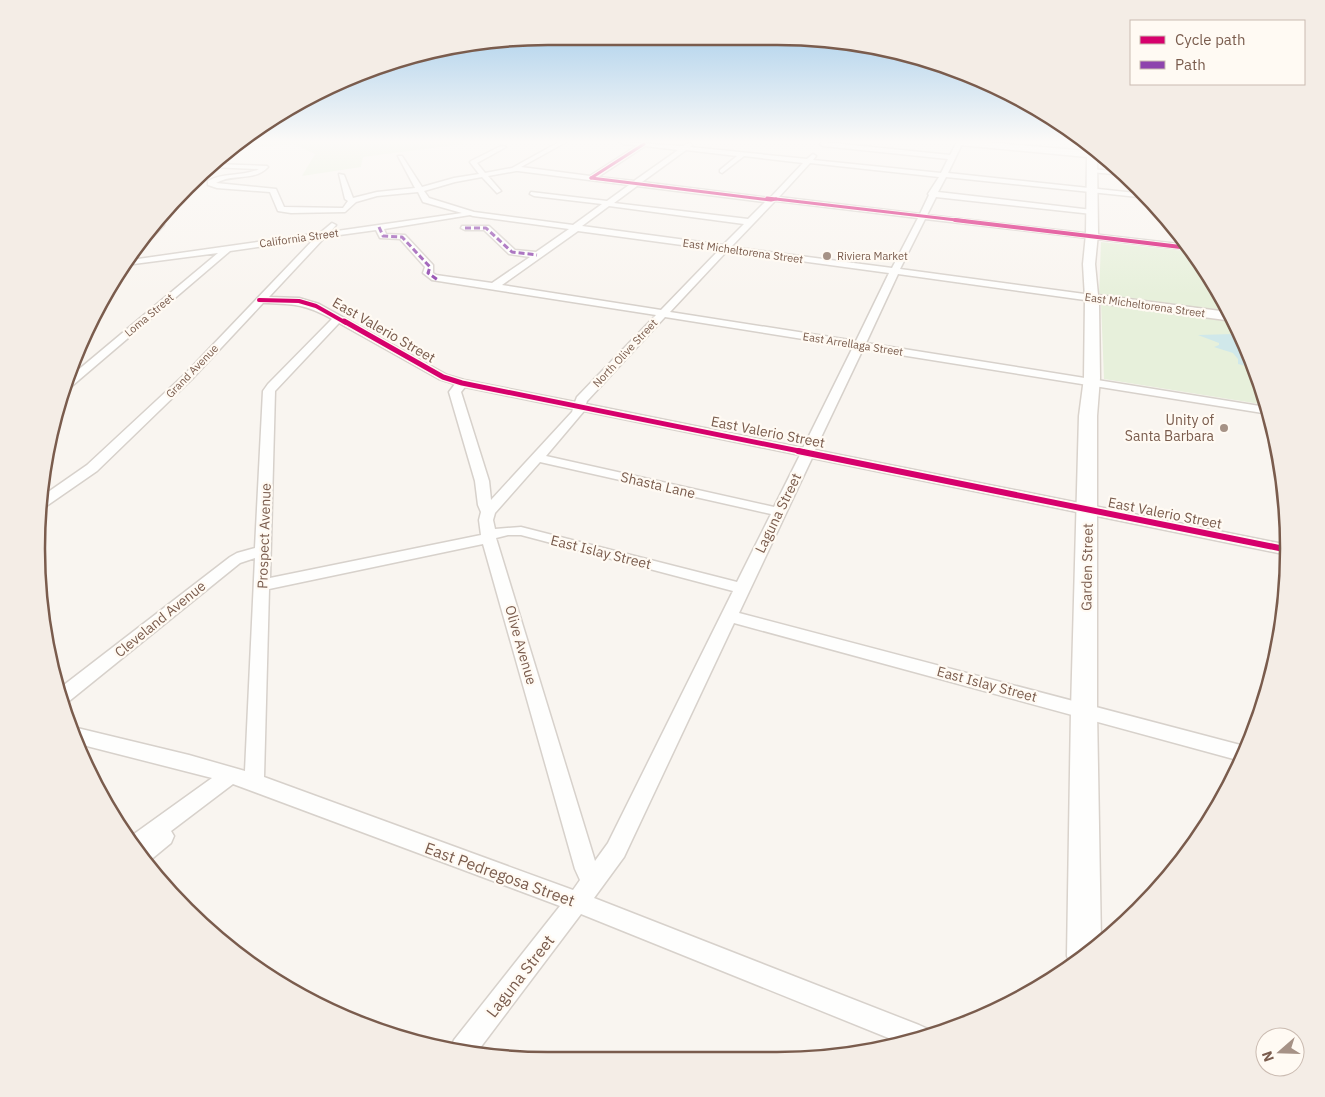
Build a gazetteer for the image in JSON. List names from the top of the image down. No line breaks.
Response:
{"streets":{"street":["California Street","East Micheltorena Street","Loma Street","East Valerio Street","East Arrellaga Street","North Olive Street","Grand Avenue","Shasta Lane","Laguna Street","Prospect Avenue","East Islay Street","Garden Street","Cleveland Avenue","Olive Avenue","East Pedregosa Street"]},"crossings":[["California Street","East Micheltorena Street"],["California Street","Loma Street"],["California Street","East Arrellaga Street"],["California Street","Grand Avenue"],["East Micheltorena Street","North Olive Street"],["East Micheltorena Street","Laguna Street"],["East Micheltorena Street","Garden Street"],["East Valerio Street","North Olive Street"],["East Valerio Street","Grand Avenue"],["East Valerio Street","Laguna Street"],["East Valerio Street","Prospect Avenue"],["East Valerio Street","Garden Street"],["East Valerio Street","Olive Avenue"],["East Arrellaga Street","North Olive Street"],["East Arrellaga Street","Laguna Street"],["East Arrellaga Street","Garden Street"],["North Olive Street","Shasta Lane"],["North Olive Street","Olive Avenue"],["Shasta Lane","Laguna Street"],["Laguna Street","East Islay Street"],["Laguna Street","Olive Avenue"],["Laguna Street","East Pedregosa Street"],["Prospect Avenue","East Islay Street"],["Prospect Avenue","Cleveland Avenue"],["Prospect Avenue","East Pedregosa Street"],["East Islay Street","Garden Street"],["East Islay Street","Olive Avenue"]],"places":["Riviera Market","Unity of Santa Barbara"],"legend":["Cycle path","Path"],"north":"left"}
